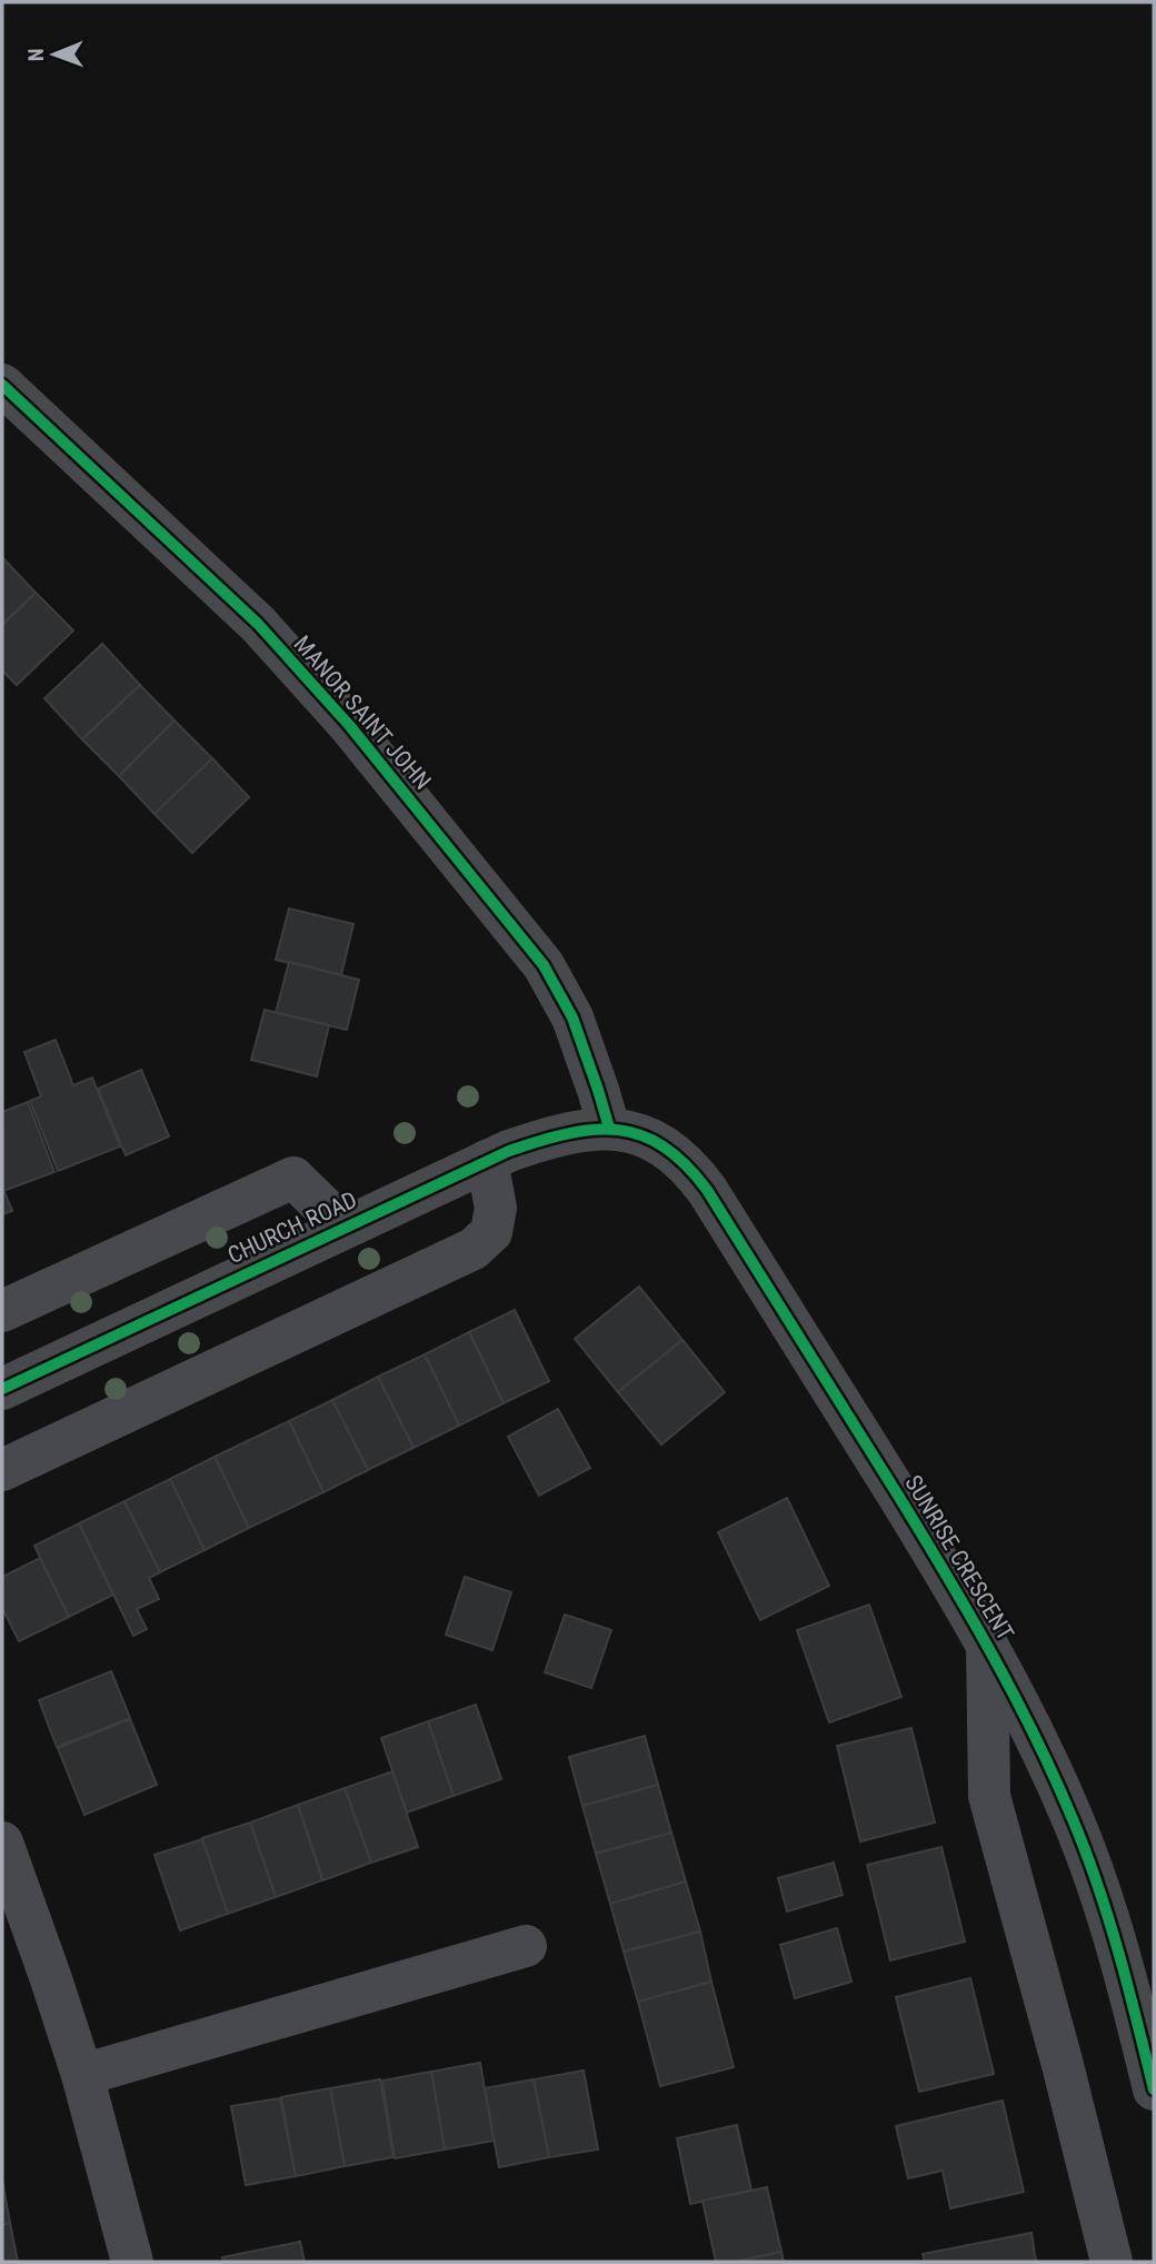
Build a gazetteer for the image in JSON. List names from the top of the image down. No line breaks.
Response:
{"streets":{"street":["MANOR SAINT JOHN","CHURCH ROAD","SUNRISE CRESCENT"]},"crossings":[["MANOR SAINT JOHN","CHURCH ROAD"],["MANOR SAINT JOHN","SUNRISE CRESCENT"],["CHURCH ROAD","SUNRISE CRESCENT"]],"north":"left"}
